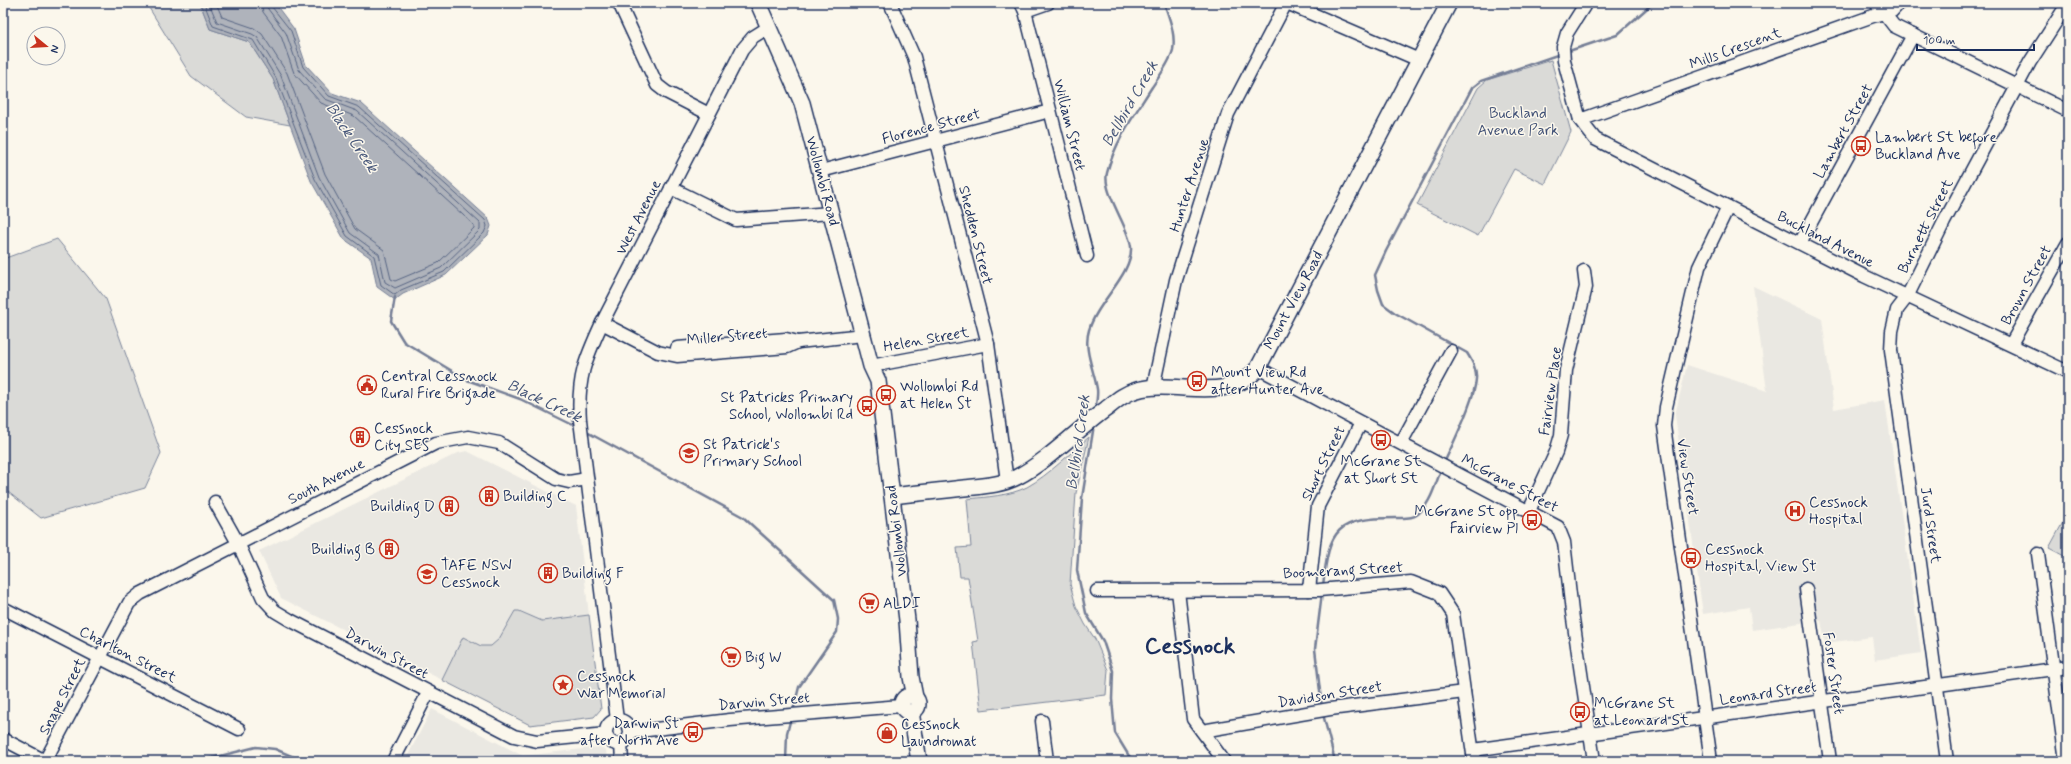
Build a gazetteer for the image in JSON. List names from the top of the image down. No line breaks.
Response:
{"streets":{"main road":["Wollombi Road","Mount View Road"],"street":["Mills Crescent","William Street","Florence Street","Lambert Street","Hunter Avenue","West Avenue","Burnett Street","Shedden Street","Buckland Avenue","Brown Street","Miller Street","Helen Street","Fairview Place","Short Street","View Street","South Avenue","McGrane Street","Jurd Street","Boomerang Street","Darwin Street","Charlton Street","Foster Street","Leonard Street","Davidson Street","Snape Street"]},"crossings":[["Mills Crescent","Buckland Avenue"],["William Street","Florence Street"],["Florence Street","Wollombi Road"],["Florence Street","Shedden Street"],["Lambert Street","Buckland Avenue"],["Wollombi Road","West Avenue"],["Wollombi Road","Mount View Road"],["Wollombi Road","Miller Street"],["Wollombi Road","Helen Street"],["Wollombi Road","Darwin Street"],["Hunter Avenue","Mount View Road"],["West Avenue","Miller Street"],["West Avenue","South Avenue"],["West Avenue","Darwin Street"],["Burnett Street","Buckland Avenue"],["Burnett Street","Jurd Street"],["Shedden Street","Mount View Road"],["Shedden Street","Helen Street"],["Buckland Avenue","Brown Street"],["Buckland Avenue","View Street"],["Buckland Avenue","Jurd Street"],["Mount View Road","McGrane Street"],["Fairview Place","McGrane Street"],["Short Street","McGrane Street"],["Short Street","Boomerang Street"],["View Street","Leonard Street"],["South Avenue","Darwin Street"],["South Avenue","Snape Street"],["McGrane Street","Leonard Street"],["Jurd Street","Leonard Street"],["Boomerang Street","Leonard Street"],["Boomerang Street","Davidson Street"],["Charlton Street","Snape Street"],["Foster Street","Leonard Street"]],"districts":["Cessnock"],"water":["Bellbird Creek","Black Creek"],"parks":["Buckland Avenue Park"],"places":{"bus stop":["Lambert St before Buckland Ave","Mount View Rd after Hunter Ave","Wollombi Rd at Helen St","St Patricks Primary School, Wollombi Rd","McGrane St at Short St","McGrane St opp Fairview Pl","Cessnock Hospital, View St","McGrane St at Leonard St","Darwin St after North Ave"],"public building":["Central Cessnock Rural Fire Brigade"],"building":["Cessnock City SES","Building C","Building D","Building B","Building F"],"school or university":["St Patrick's Primary School","TAFE NSW Cessnock"],"hospital":["Cessnock Hospital"],"supermarket":["ALDI","Big W"],"place":["Cessnock War Memorial"],"shop":["Cessnock Laundromat"]},"scale_bar":"100 m","north":"right"}
